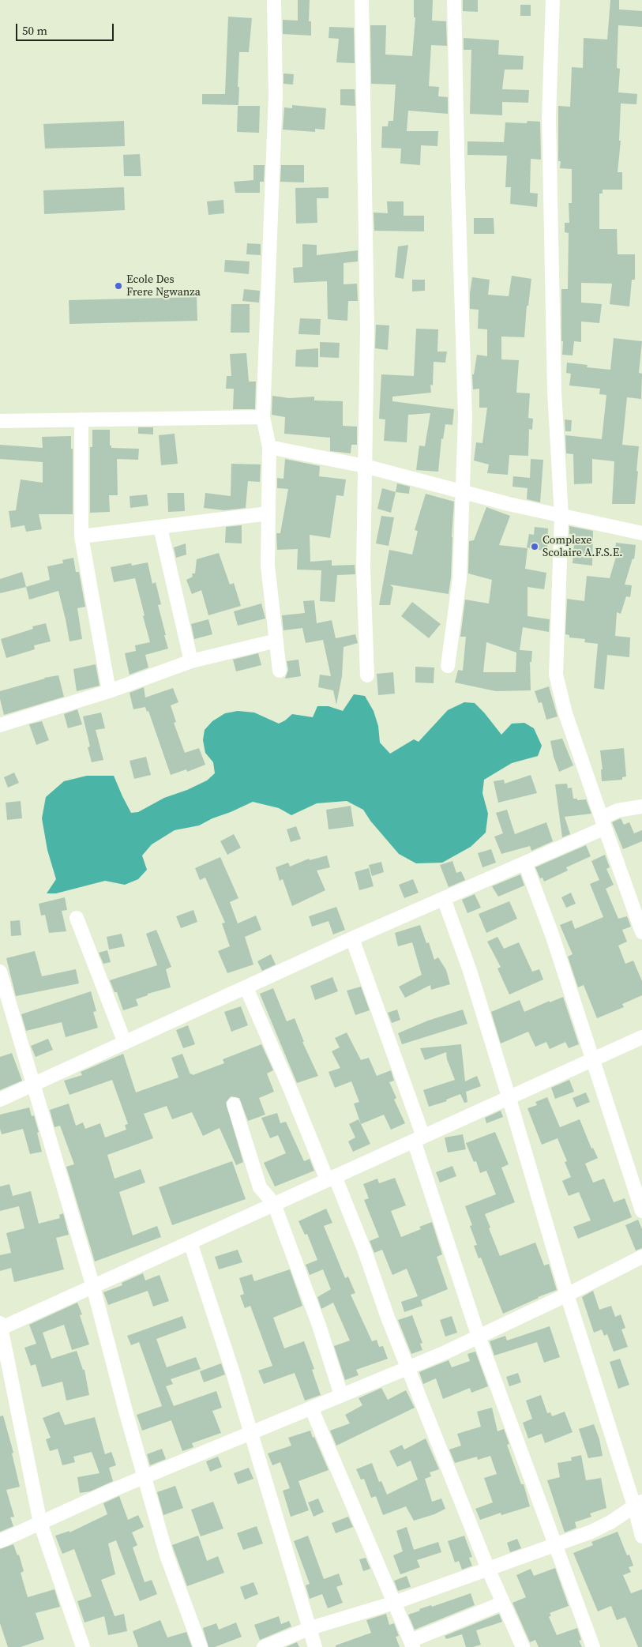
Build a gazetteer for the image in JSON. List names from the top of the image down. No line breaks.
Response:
{"places":["Ecole Des Frere Ngwanza","Complexe Scolaire A.F.S.E."],"scale_bar":"50 m"}
